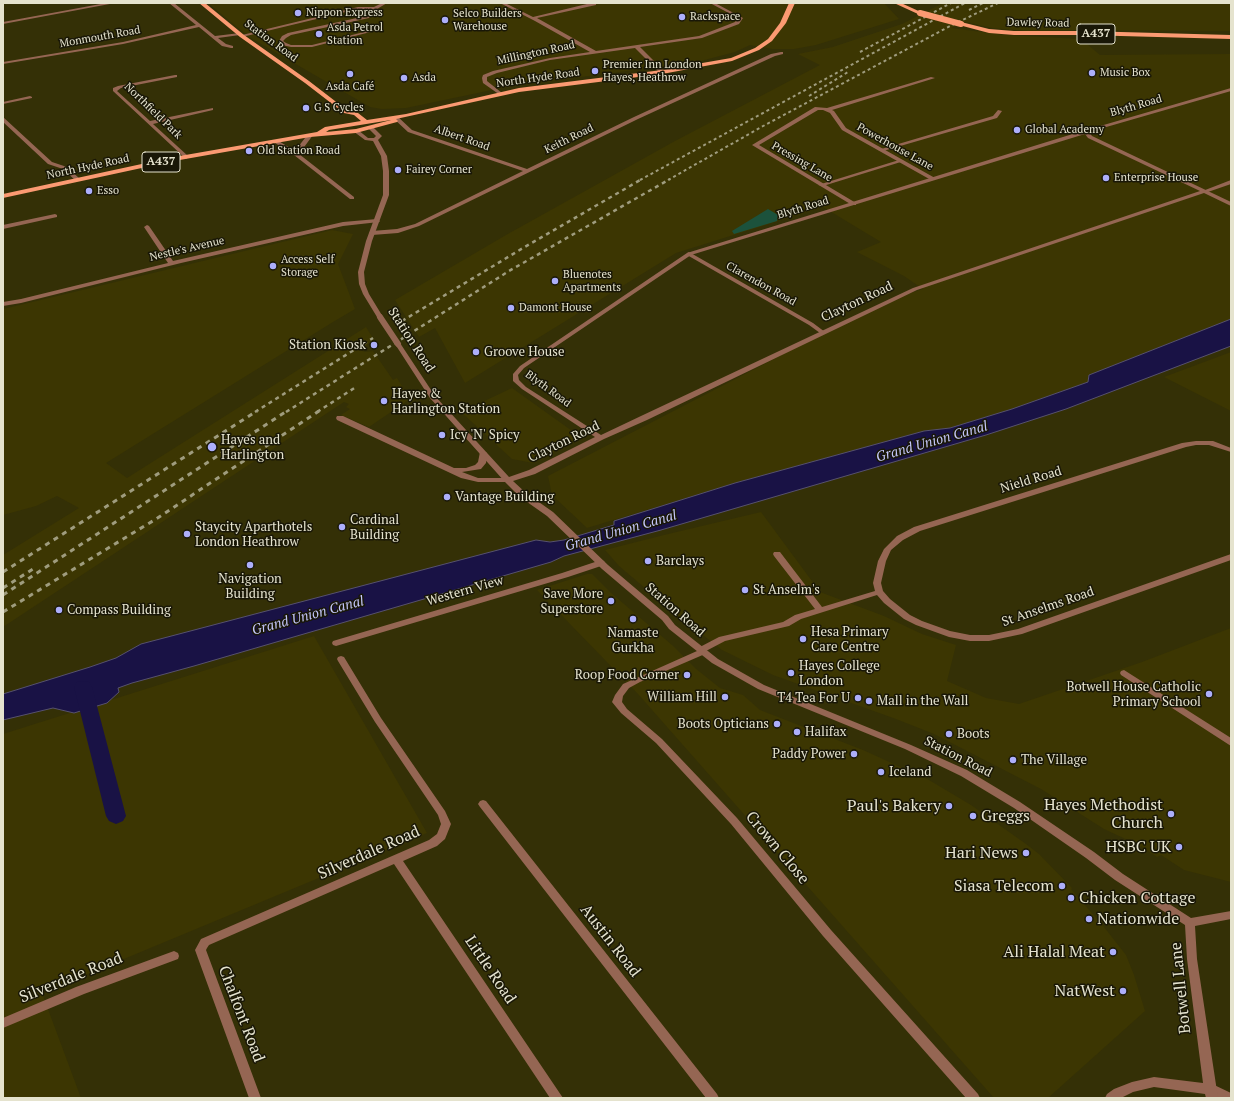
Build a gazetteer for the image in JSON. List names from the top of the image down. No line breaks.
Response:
{"streets":{"main road":["Dawley Road","A437","Station Road","North Hyde Road"],"street":["Monmouth Road","Millington Road","Blyth Road","Northfield Park","Albert Road","Keith Road","Powerhouse Lane","Pressing Lane","Nestle's Avenue","Clarendon Road","Clayton Road","Nield Road","Western View","St Anselms Road","Crown Close","Silverdale Road","Austin Road","Little Road","Botwell Lane","Chalfont Road"]},"crossings":[["Station Road","North Hyde Road"],["Station Road","Keith Road"],["Station Road","Nestle's Avenue"],["Station Road","Clayton Road"],["Station Road","Western View"],["Station Road","Crown Close"],["Station Road","Botwell Lane"],["Millington Road","North Hyde Road"],["North Hyde Road","Northfield Park"],["North Hyde Road","Albert Road"],["Blyth Road","Powerhouse Lane"],["Blyth Road","Pressing Lane"],["Blyth Road","Clarendon Road"],["Blyth Road","Clayton Road"],["Albert Road","Keith Road"],["Powerhouse Lane","Pressing Lane"],["Clarendon Road","Clayton Road"],["Nield Road","St Anselms Road"],["Silverdale Road","Little Road"],["Silverdale Road","Chalfont Road"]],"water":["Grand Union Canal"],"places":["Nippon Express","Rackspace","Selco Builders Warehouse","Asda Petrol Station","Premier Inn London Hayes, Heathrow","Music Box","Asda Café","Asda","G S Cycles","Global Academy","Old Station Road","Fairey Corner","Enterprise House","Esso","Access Self Storage","Bluenotes Apartments","Damont House","Station Kiosk","Groove House","Hayes & Harlington Station","Icy 'N' Spicy","Hayes and Harlington","Vantage Building","Cardinal Building","Staycity Aparthotels London Heathrow","Barclays","Navigation Building","St Anselm's","Save More Superstore","Compass Building","Namaste Gurkha","Hesa Primary Care Centre","Hayes College London","Roop Food Corner","Botwell House Catholic Primary School","William Hill","T4 Tea For U","Mall in the Wall","Boots Opticians","Halifax","Boots","Paddy Power","The Village","Iceland","Paul's Bakery","Hayes Methodist Church","Greggs","HSBC UK","Hari News","Siasa Telecom","Chicken Cottage","Nationwide","Ali Halal Meat","NatWest"]}
